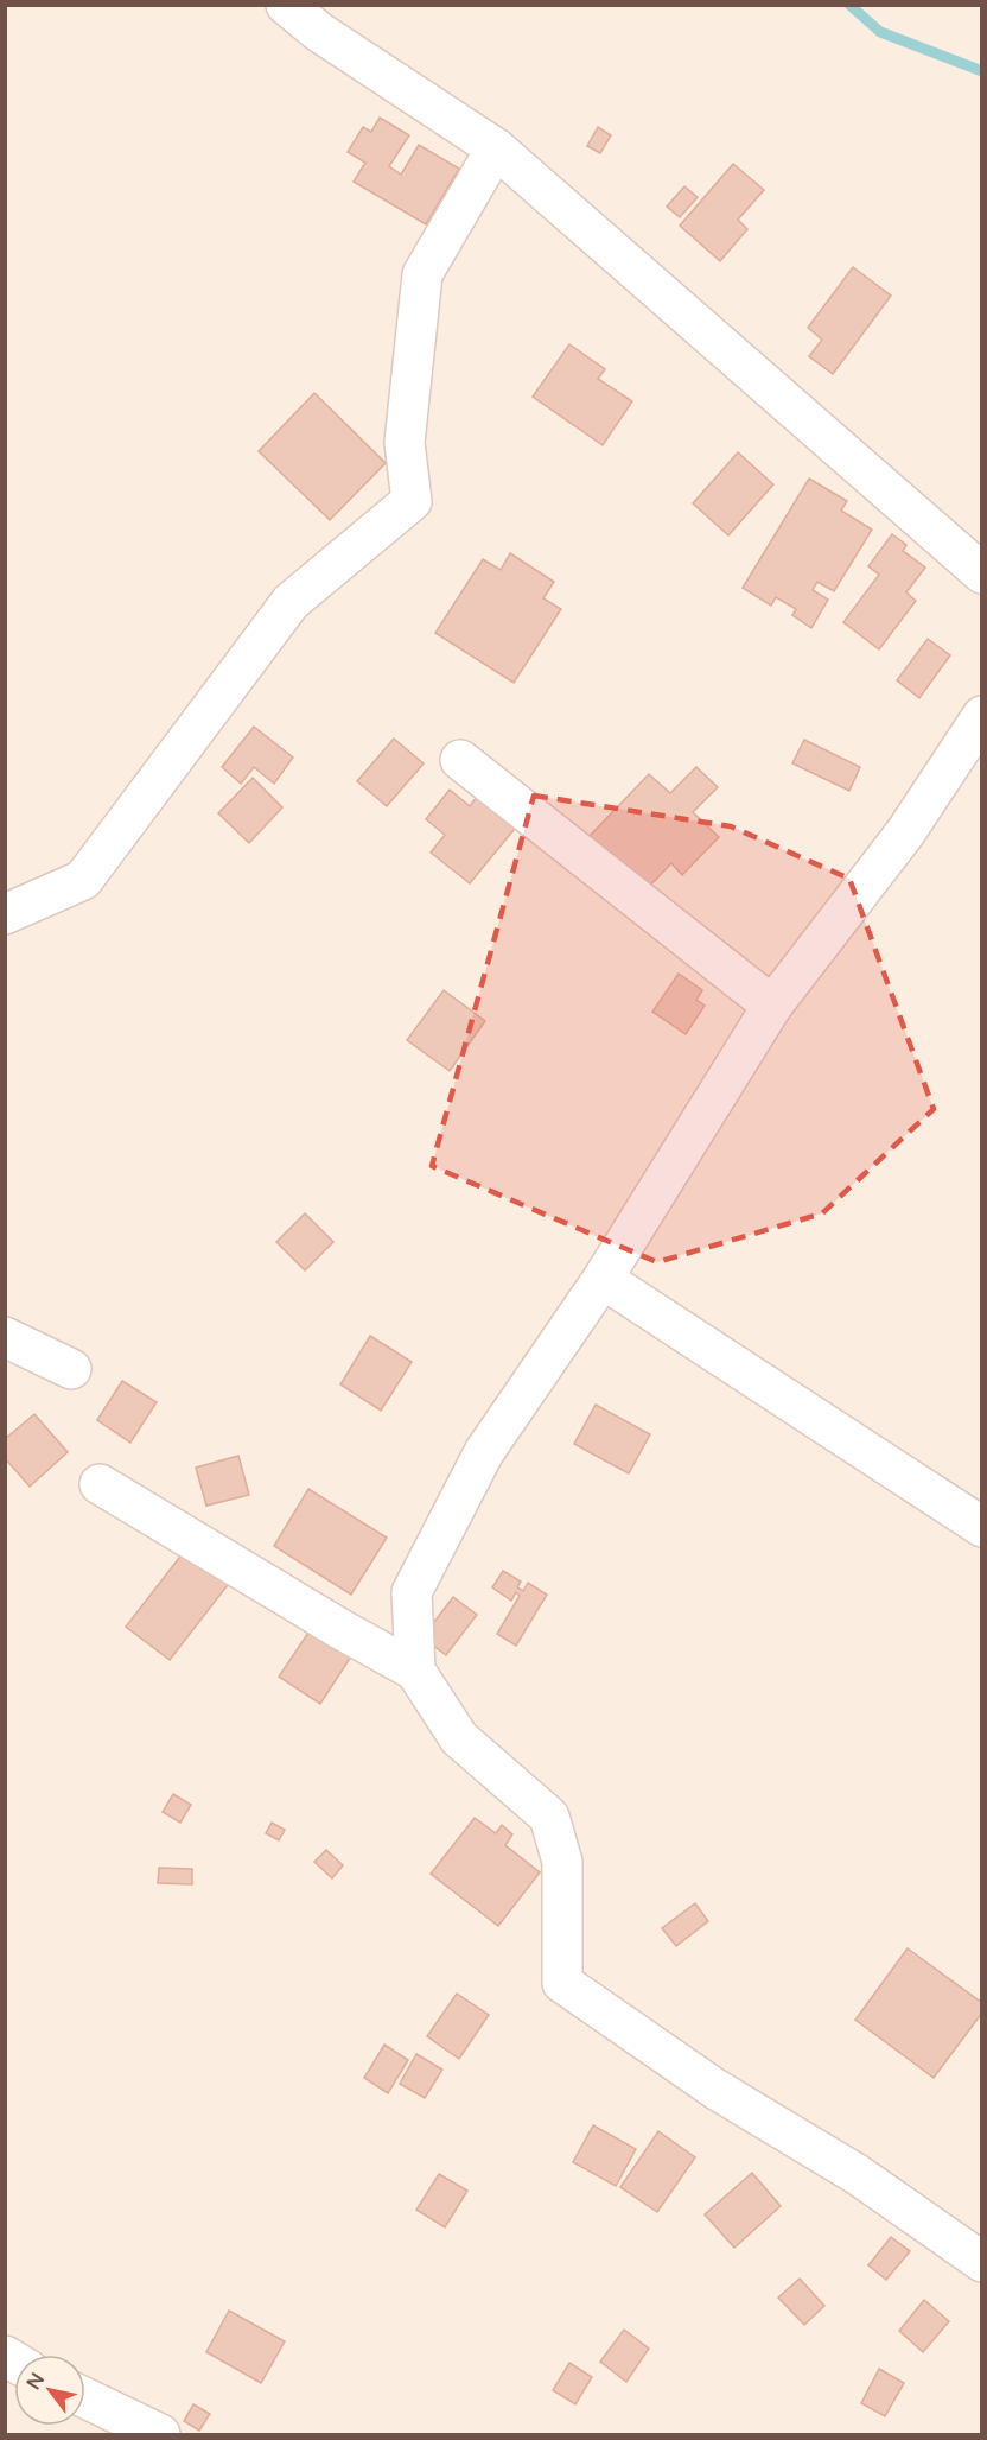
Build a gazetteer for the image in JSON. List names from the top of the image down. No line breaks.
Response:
{"north":"top left"}
